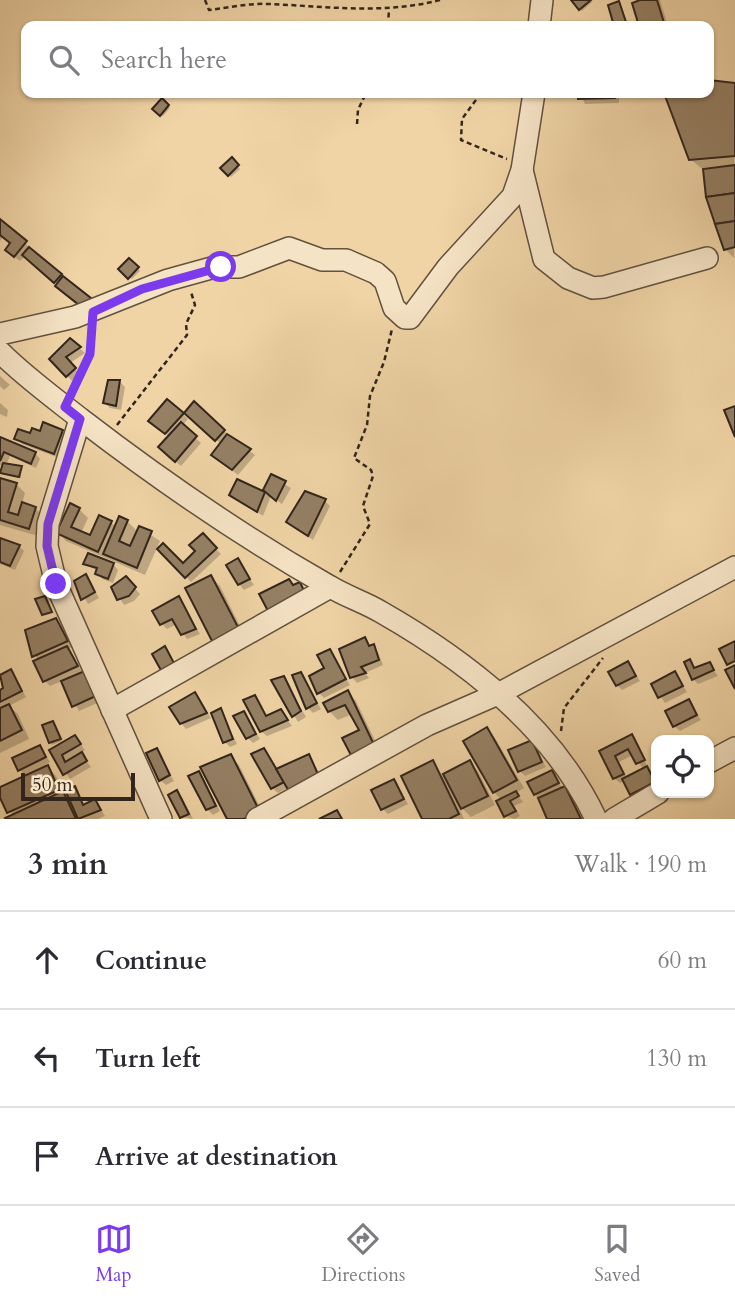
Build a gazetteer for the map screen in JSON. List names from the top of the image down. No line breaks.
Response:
{"scale_bar":"50 m","page":{"search":"Search here","scale":"50 m","heading":["3 min","Walk · 190 m"],"list":[["Continue","60 m"],["Turn left","130 m"],"Arrive at destination"],"nav":["Map","Directions","Saved"]}}
